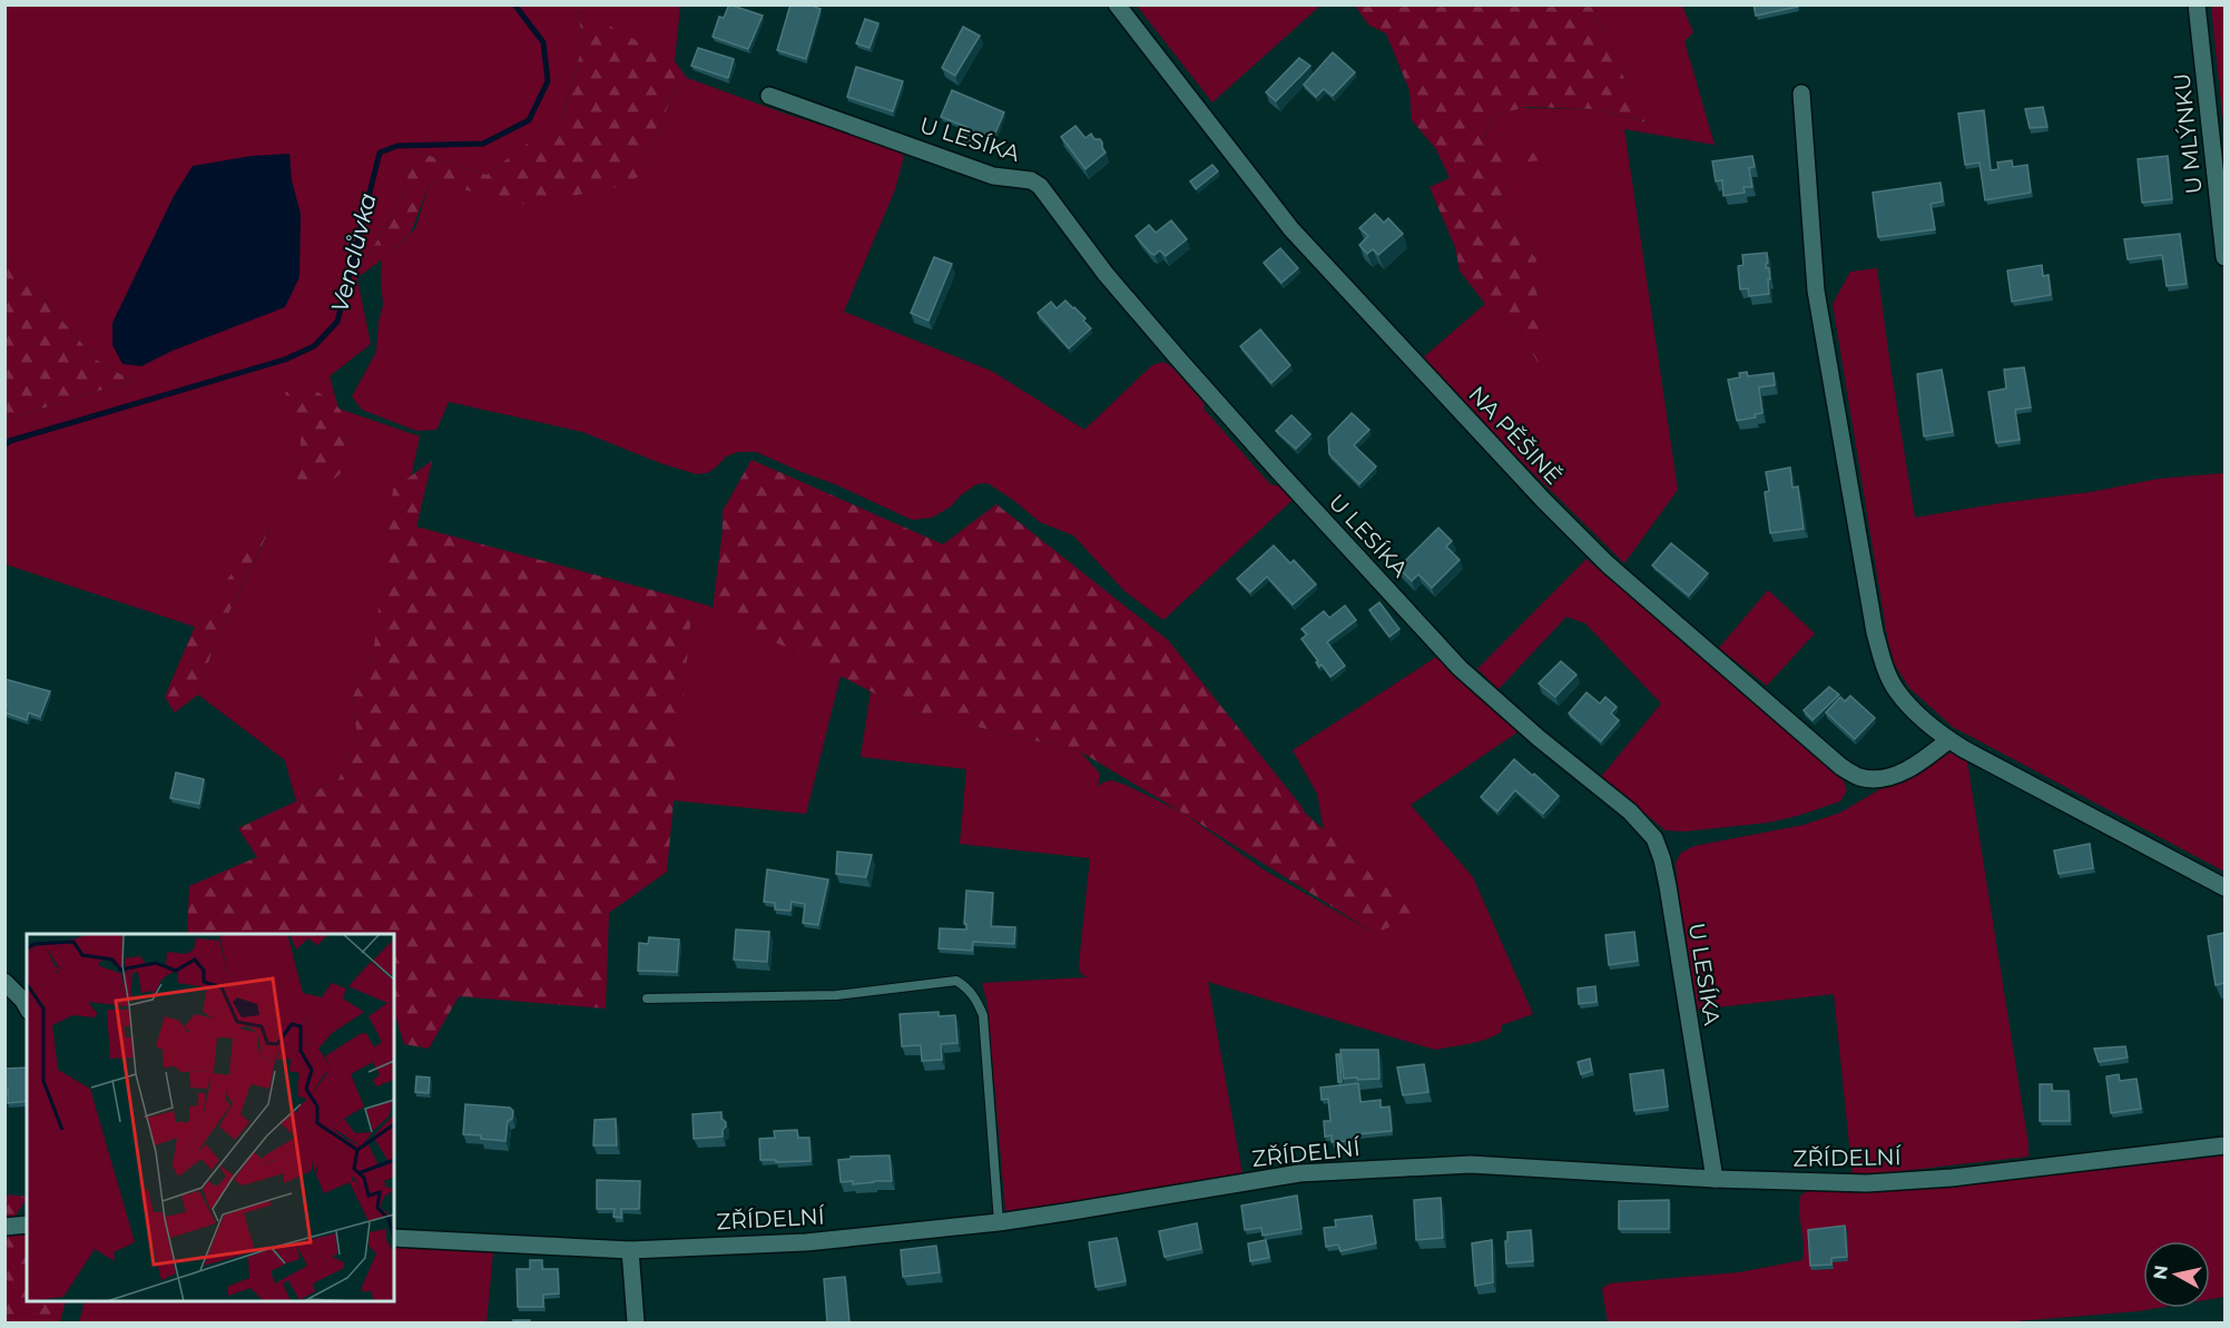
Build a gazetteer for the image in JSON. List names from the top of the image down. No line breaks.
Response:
{"streets":{"street":["U MLÝNKU","U LESÍKA","NA PĚŠINĚ","ZŘÍDELNÍ"]},"crossings":[["U LESÍKA","ZŘÍDELNÍ"]],"water":["Venclůvka"],"north":"left"}
